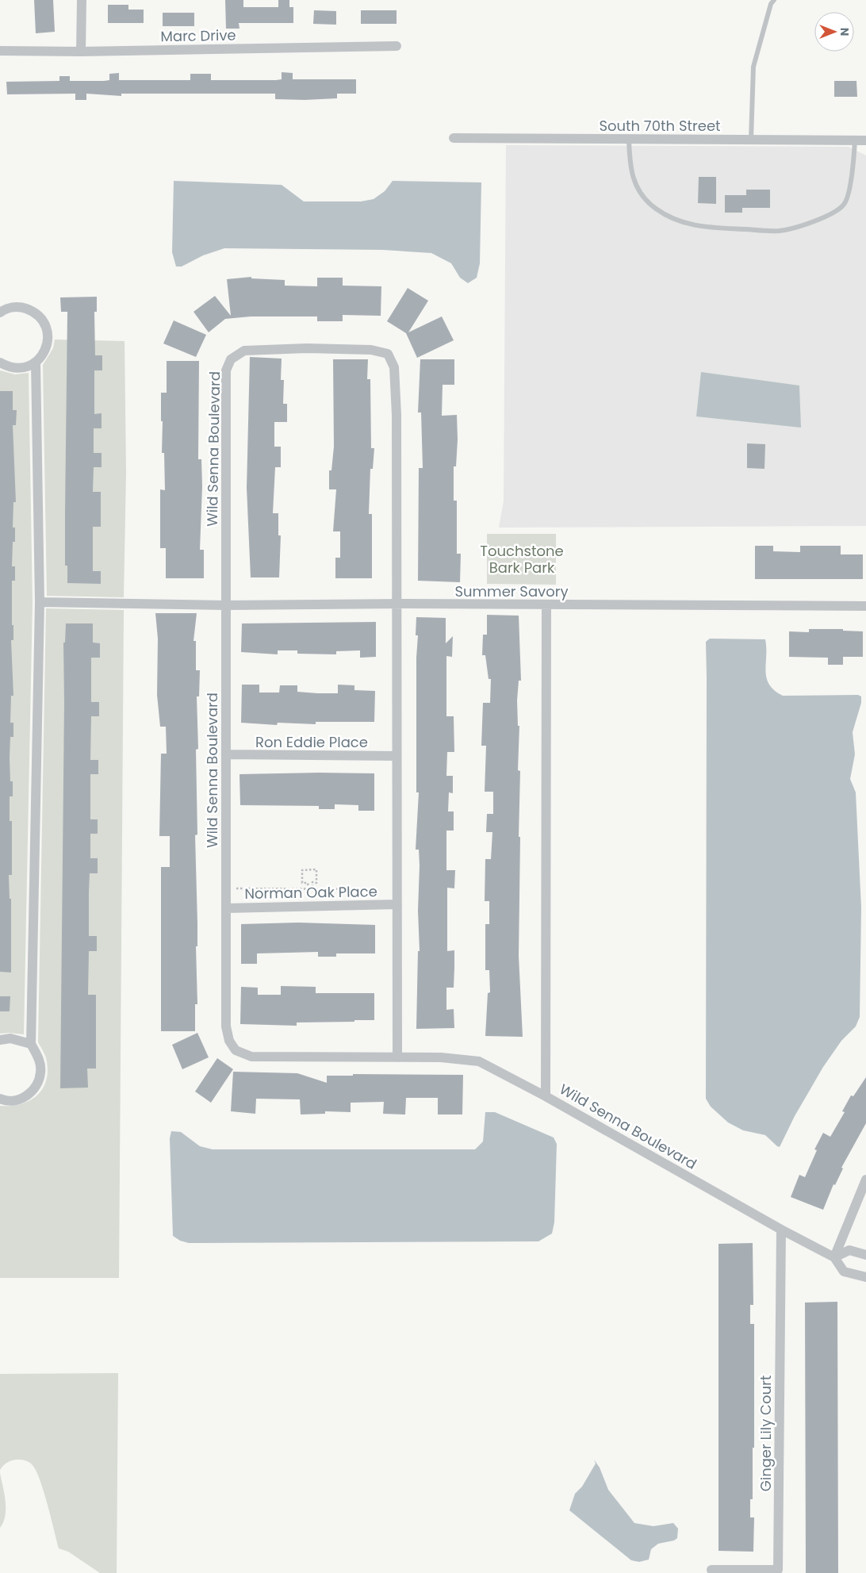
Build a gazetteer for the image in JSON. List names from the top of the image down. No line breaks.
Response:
{"streets":{"street":["Marc Drive","South 70th Street","Wild Senna Boulevard","Summer Savory","Ron Eddie Place","Norman Oak Place","Ginger Lily Court"]},"crossings":[["Wild Senna Boulevard","Summer Savory"],["Wild Senna Boulevard","Ron Eddie Place"],["Wild Senna Boulevard","Norman Oak Place"],["Wild Senna Boulevard","Ginger Lily Court"]],"parks":["Touchstone Bark Park"],"north":"right"}
